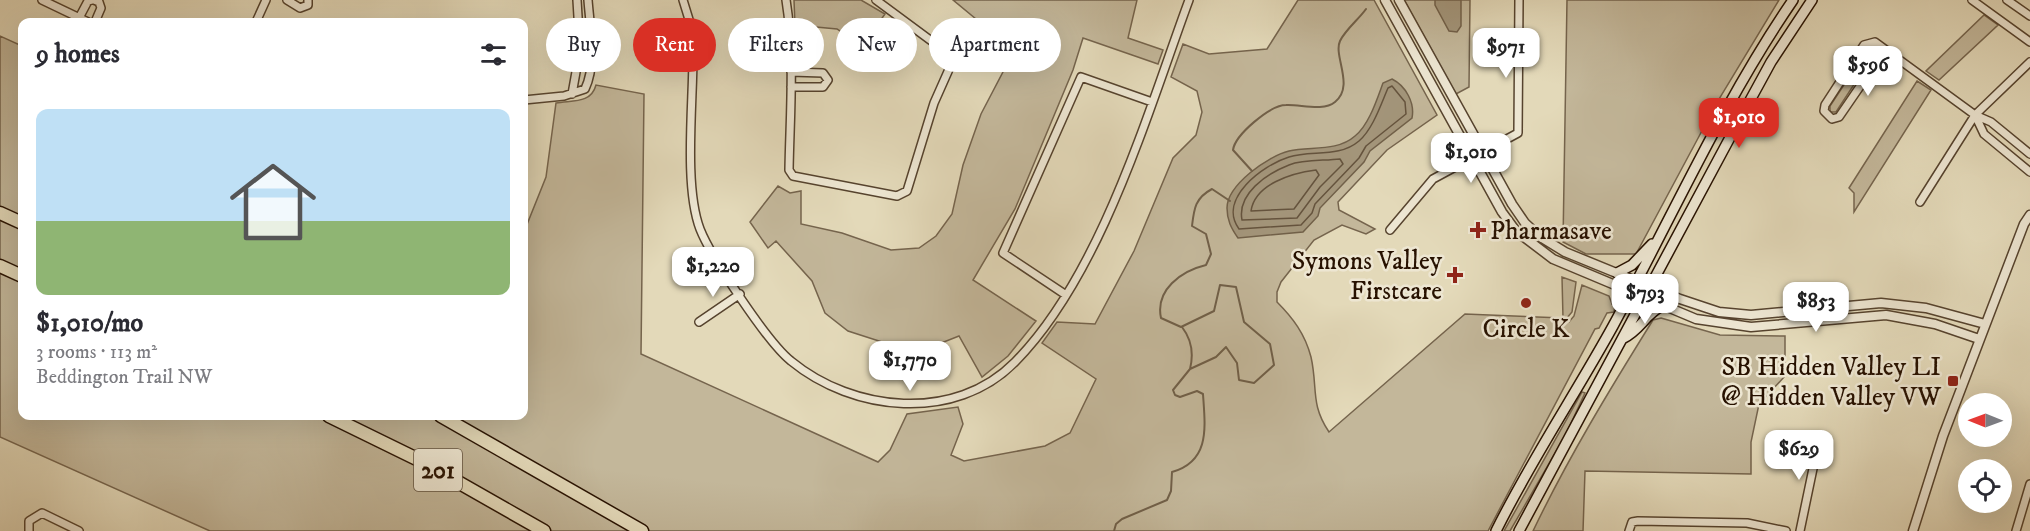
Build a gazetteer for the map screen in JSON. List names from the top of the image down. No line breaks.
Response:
{"streets":{"highway":["201"]},"places":{"health":["Pharmasave","Symons Valley Firstcare"],"other":["Circle K"],"transit":["SB Hidden Valley LI @ Hidden Valley VW"]},"north":"left","page":{"chip":["Buy","Rent","Filters","New","Apartment"],"heading":"9 homes","price":["$971","$596","$1,010","$1,010","$1,220","$793","$853","$1,770","$629"],"list":[{"name":"$1,010/mo","note":"3 rooms · 113 m² · Beddington Trail NW"}]}}
